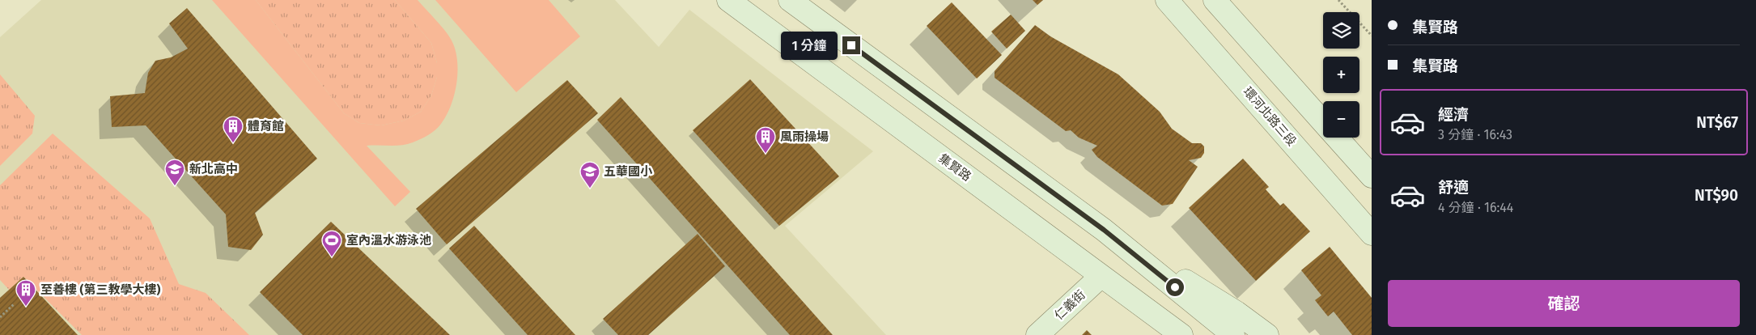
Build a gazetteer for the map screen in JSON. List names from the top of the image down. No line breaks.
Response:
{"streets":{"main road":["環河北路三段","集賢路","仁義街"]},"crossings":[["集賢路","仁義街"]],"places":{"building":["體育館","風雨操場","至善樓 (第三教學大樓)"],"school or university":["新北高中","五華國小"],"sports":["室內溫水游泳池"]},"page":{"banner":["集賢路","集賢路"],"map_buttons":["+","−"],"bubble":"1 分鐘","list":[{"name":"經濟","note":"3 分鐘 · 16:43","value":"NT$67"},{"name":"舒適","note":"4 分鐘 · 16:44","value":"NT$90"}],"buttons":"確認"}}
